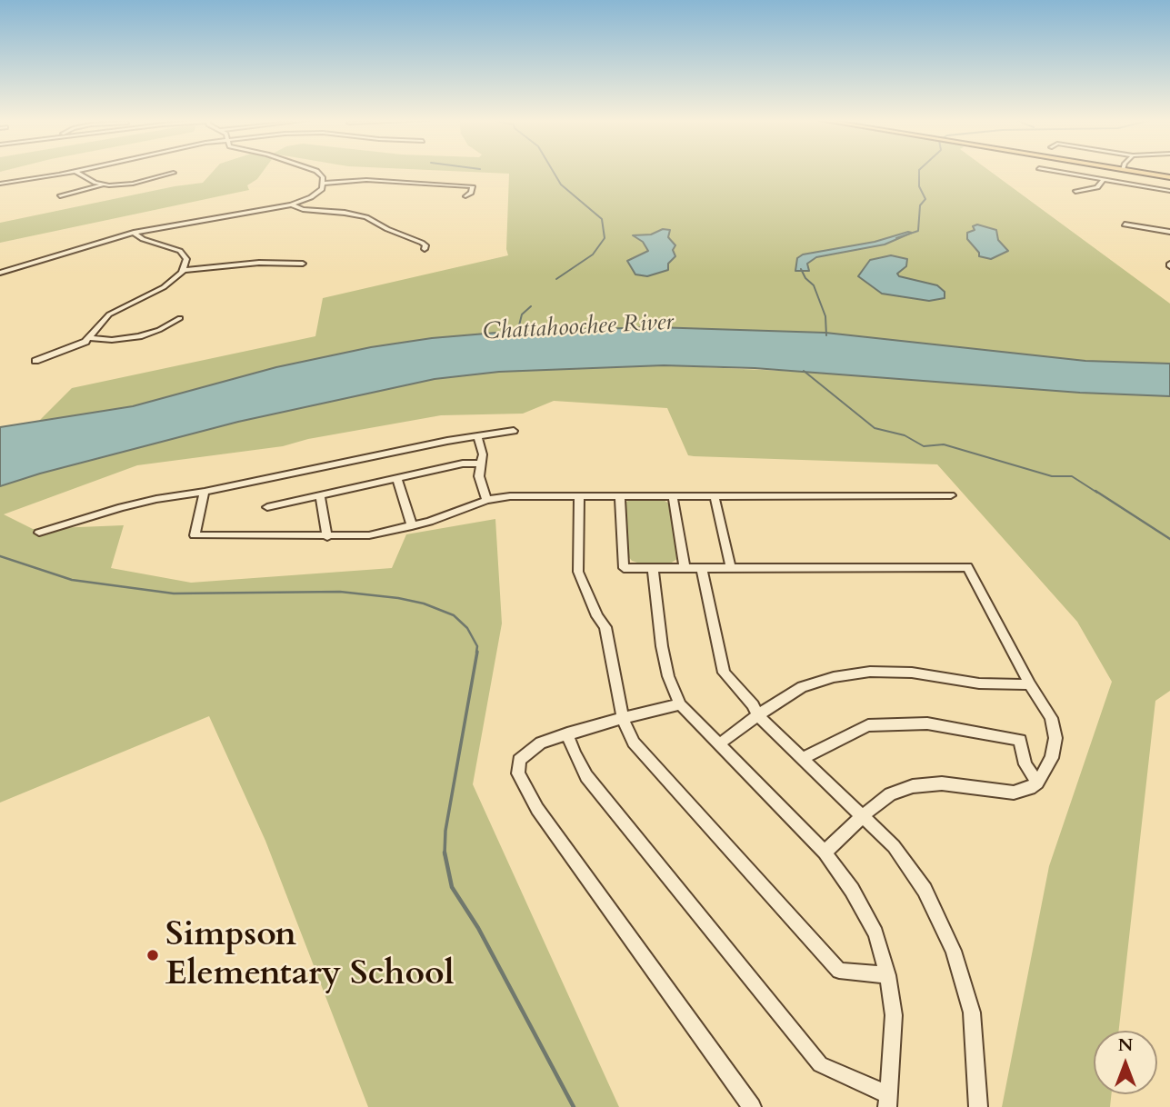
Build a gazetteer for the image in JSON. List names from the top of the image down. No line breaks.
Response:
{"water":["Chattahoochee River"],"places":["Simpson Elementary School"],"north":"top"}
